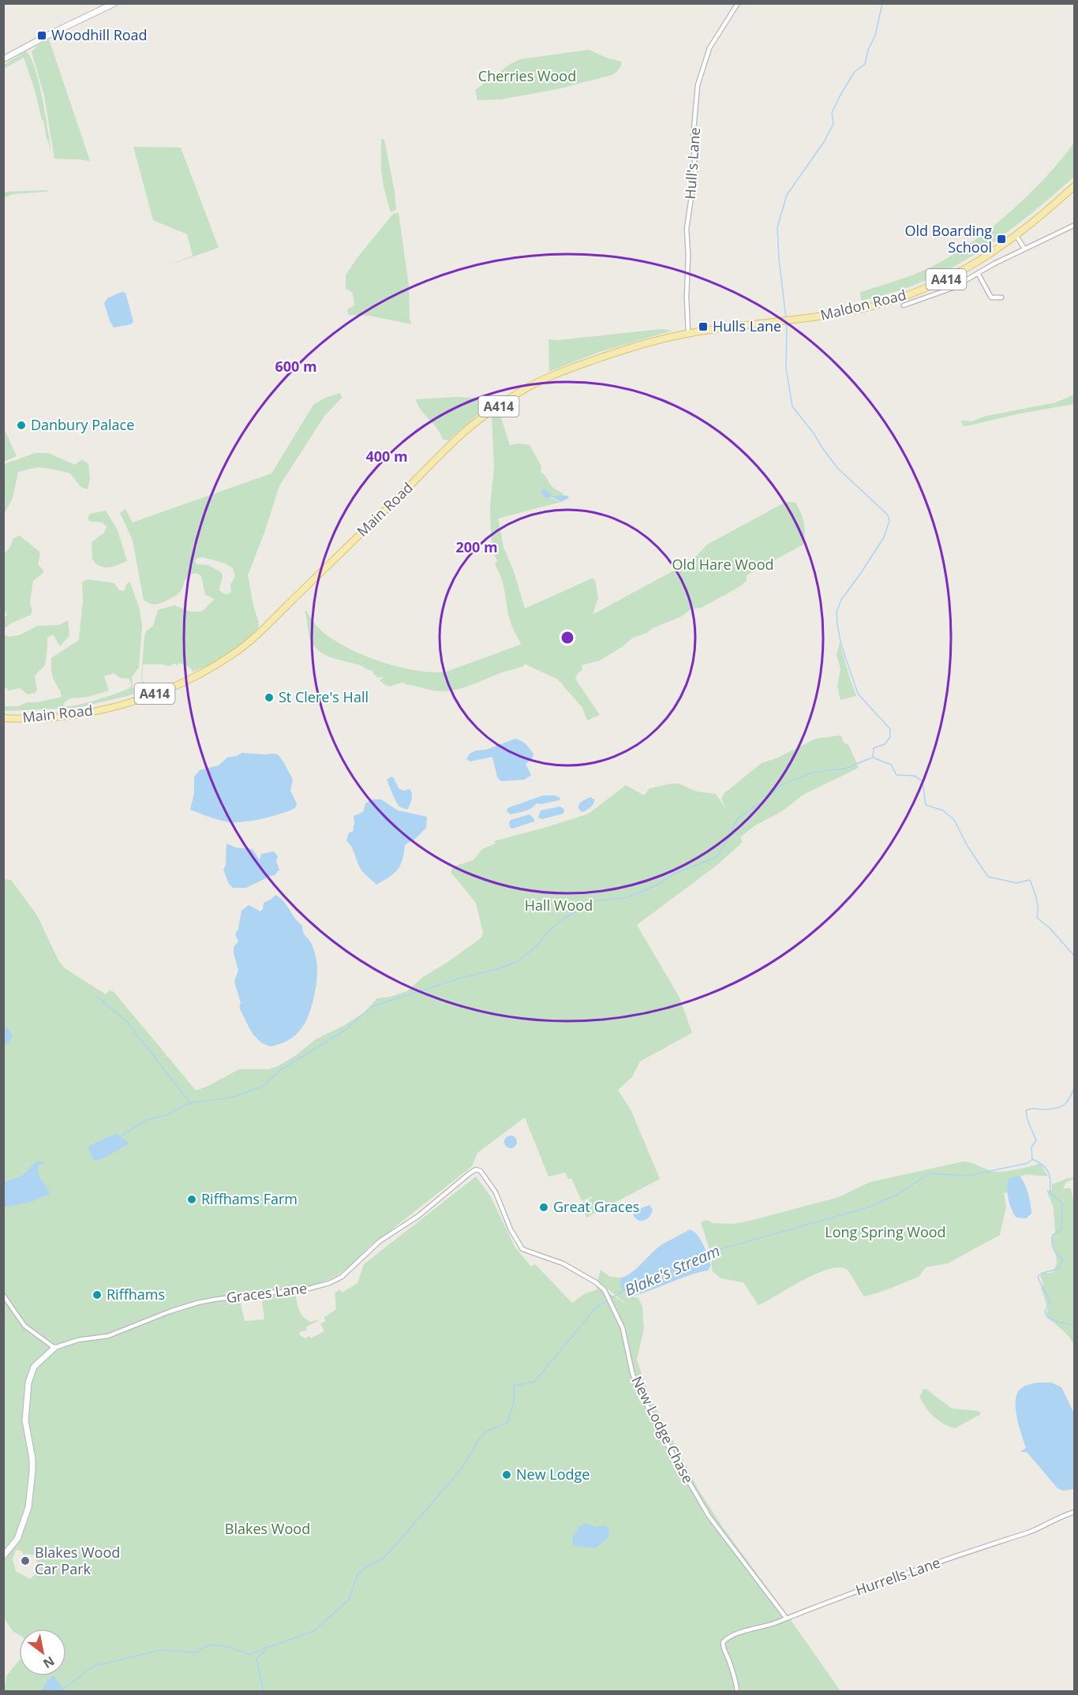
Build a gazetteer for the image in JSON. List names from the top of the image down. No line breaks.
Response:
{"streets":{"main road":["A414","Maldon Road","Main Road"],"street":["Hull's Lane","Graces Lane","New Lodge Chase","Hurrells Lane"]},"crossings":[["Hull's Lane","Main Road"],["Maldon Road","Main Road"],["Graces Lane","New Lodge Chase"],["New Lodge Chase","Hurrells Lane"]],"water":["Blake's Stream"],"parks":["Cherries Wood","Old Hare Wood","Hall Wood","Long Spring Wood","Blakes Wood"],"places":{"transit":["Woodhill Road","Old Boarding School","Hulls Lane"],"other":["Danbury Palace","St Clere's Hall","Riffhams Farm","Great Graces","Riffhams","New Lodge","Blakes Wood Car Park"]},"north":"bottom right","rings":["600 m","400 m","200 m"]}
